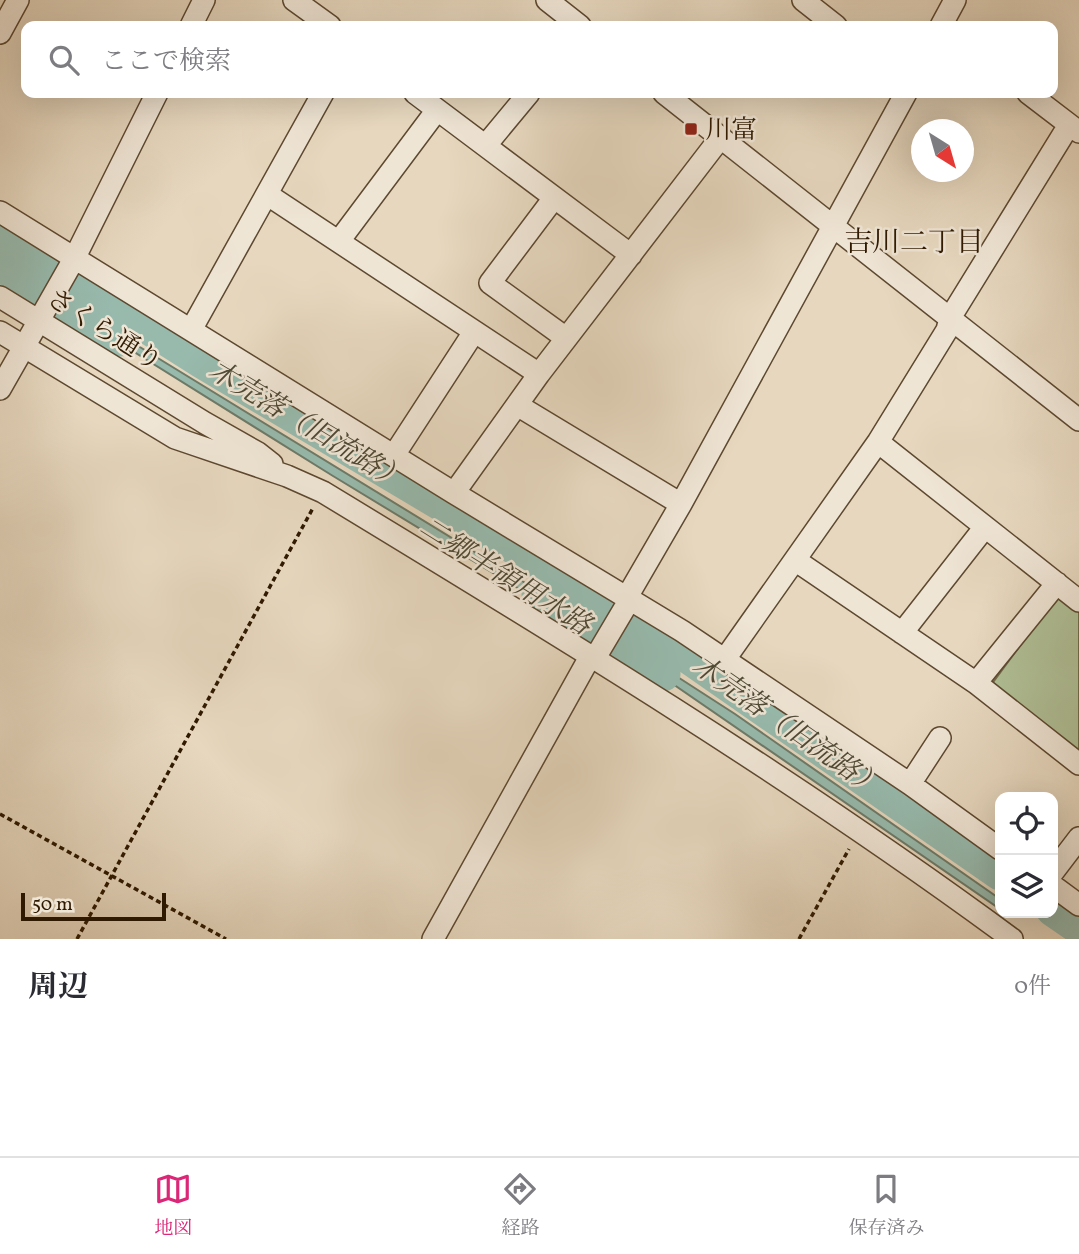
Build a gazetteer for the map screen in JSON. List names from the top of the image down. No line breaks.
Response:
{"streets":{"street":["さくら通り"]},"districts":["吉川二丁目"],"water":["木売落（旧流路）","二郷半領用水路"],"places":{"transit":["川富"]},"scale_bar":"50 m","north":"bottom right","page":{"search":"ここで検索","scale":"50 m","heading":["周辺","0件"],"nav":["地図","経路","保存済み"]}}
